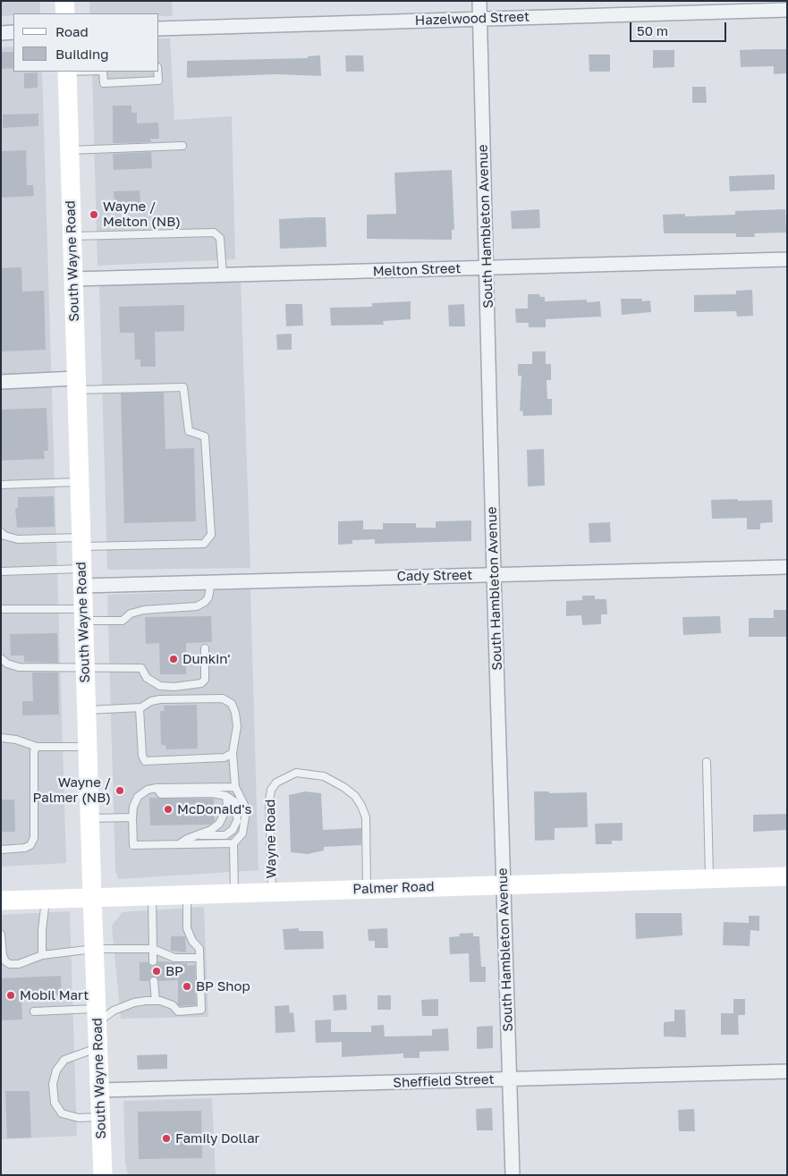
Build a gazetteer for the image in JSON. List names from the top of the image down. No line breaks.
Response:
{"streets":{"main road":["South Wayne Road","Palmer Road"],"street":["Hazelwood Street","South Hambleton Avenue","Melton Street","Cady Street","Sheffield Street"],"lane":["Wayne Road"]},"crossings":[["Hazelwood Street","South Hambleton Avenue"],["South Hambleton Avenue","Melton Street"],["South Hambleton Avenue","Cady Street"],["South Hambleton Avenue","Palmer Road"],["South Hambleton Avenue","Sheffield Street"],["South Wayne Road","Melton Street"],["South Wayne Road","Cady Street"],["South Wayne Road","Palmer Road"],["South Wayne Road","Sheffield Street"],["Wayne Road","Palmer Road"]],"places":["Wayne / Melton (NB)","Dunkin'","Wayne / Palmer (NB)","McDonald's","BP","BP Shop","Mobil Mart","Family Dollar"],"legend":["Road","Building"],"scale_bar":"50 m"}
